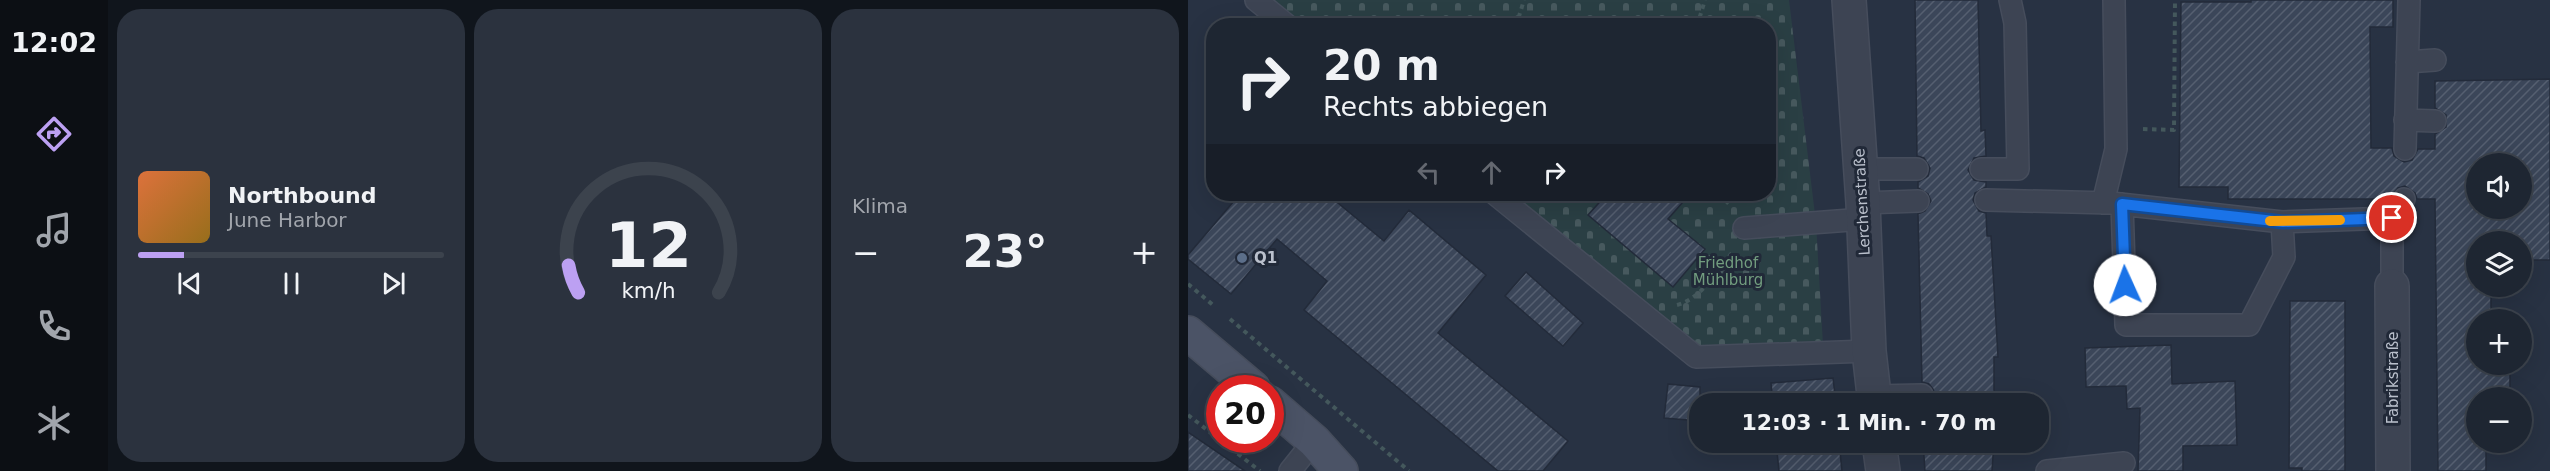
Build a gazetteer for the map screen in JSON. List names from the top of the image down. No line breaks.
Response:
{"streets":{"street":["Lerchenstraße","Fabrikstraße"]},"parks":["Friedhof Mühlburg"],"places":["Q1"],"page":{"tabs":"12:02","tile":"Klima","turn":["20 m","Rechts abbiegen"],"map_buttons":["+","−"],"song":["Northbound","June Harbor"],"heat":["−","23°","+"],"limit":"20","trip":"12:03 · 1 Min. · 70 m","gauge":["12","km/h"]}}
